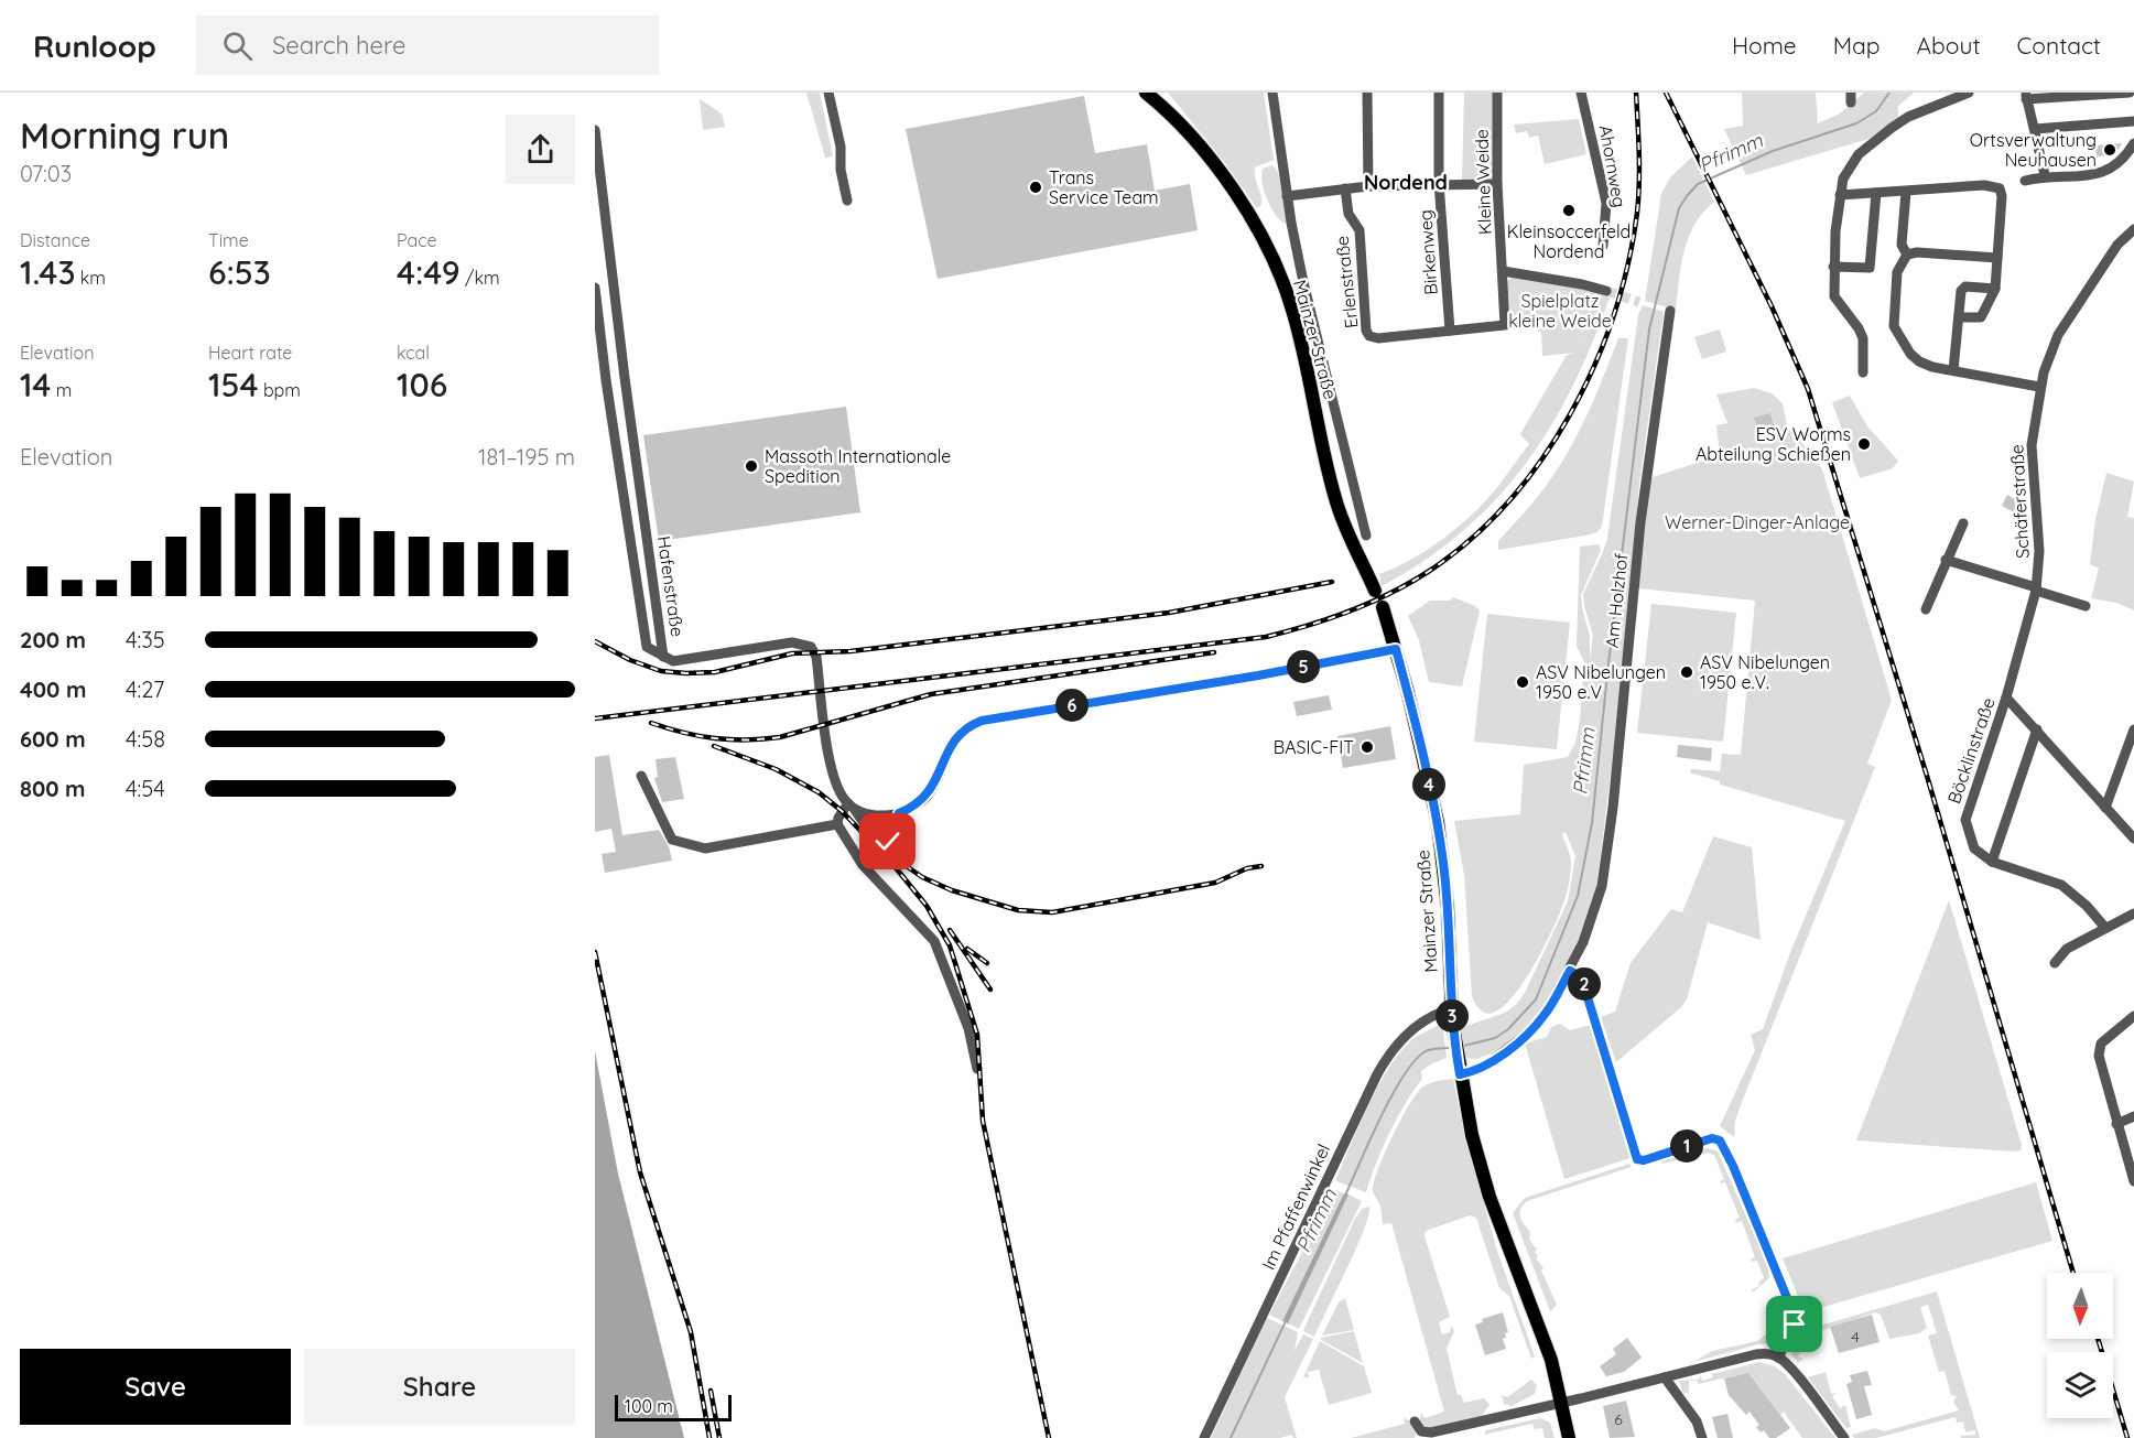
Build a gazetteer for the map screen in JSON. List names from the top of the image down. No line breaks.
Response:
{"streets":{"main road":["Mainzer Straße"],"street":["Ahornweg","Kleine Weide","Birkenweg","Erlenstraße","Schäferstraße","Hafenstraße","Am Holzhof","Böcklinstraße","Im Pfaffenwinkel"]},"crossings":[["Kleine Weide","Birkenweg"],["Kleine Weide","Erlenstraße"],["Birkenweg","Erlenstraße"],["Mainzer Straße","Am Holzhof"],["Mainzer Straße","Im Pfaffenwinkel"],["Schäferstraße","Böcklinstraße"]],"districts":["Nordend"],"water":["Pfrimm"],"parks":["Spielplatz kleine Weide","Werner-Dinger-Anlage"],"places":["Ortsverwaltung Neuhausen","Trans Service Team","Kleinsoccerfeld Nordend","ESV Worms Abteilung Schießen","Massoth Internationale Spedition","ASV Nibelungen 1950 e.V.","ASV Nibelungen 1950 e.V","BASIC-FIT"],"house_numbers":["4","6"],"scale_bar":"100 m","north":"bottom","page":{"header":"Runloop","search":"Search here","nav":["Home","Map","About","Contact"],"heading":["Morning run","07:03"],"stats":[["Distance","1.43 km"],["Time","6:53"],["Pace","4:49 /km"],["Elevation","14 m"],["Heart rate","154 bpm"],["kcal","106"]],"chart":["Elevation","181–195 m"],"list":[{"name":"200 m","note":"4:35"},{"name":"400 m","note":"4:27"},{"name":"600 m","note":"4:58"},{"name":"800 m","note":"4:54"}],"pins":["5","6","4","2","3","1"],"buttons":["Save","Share"],"scale":"100 m"}}
